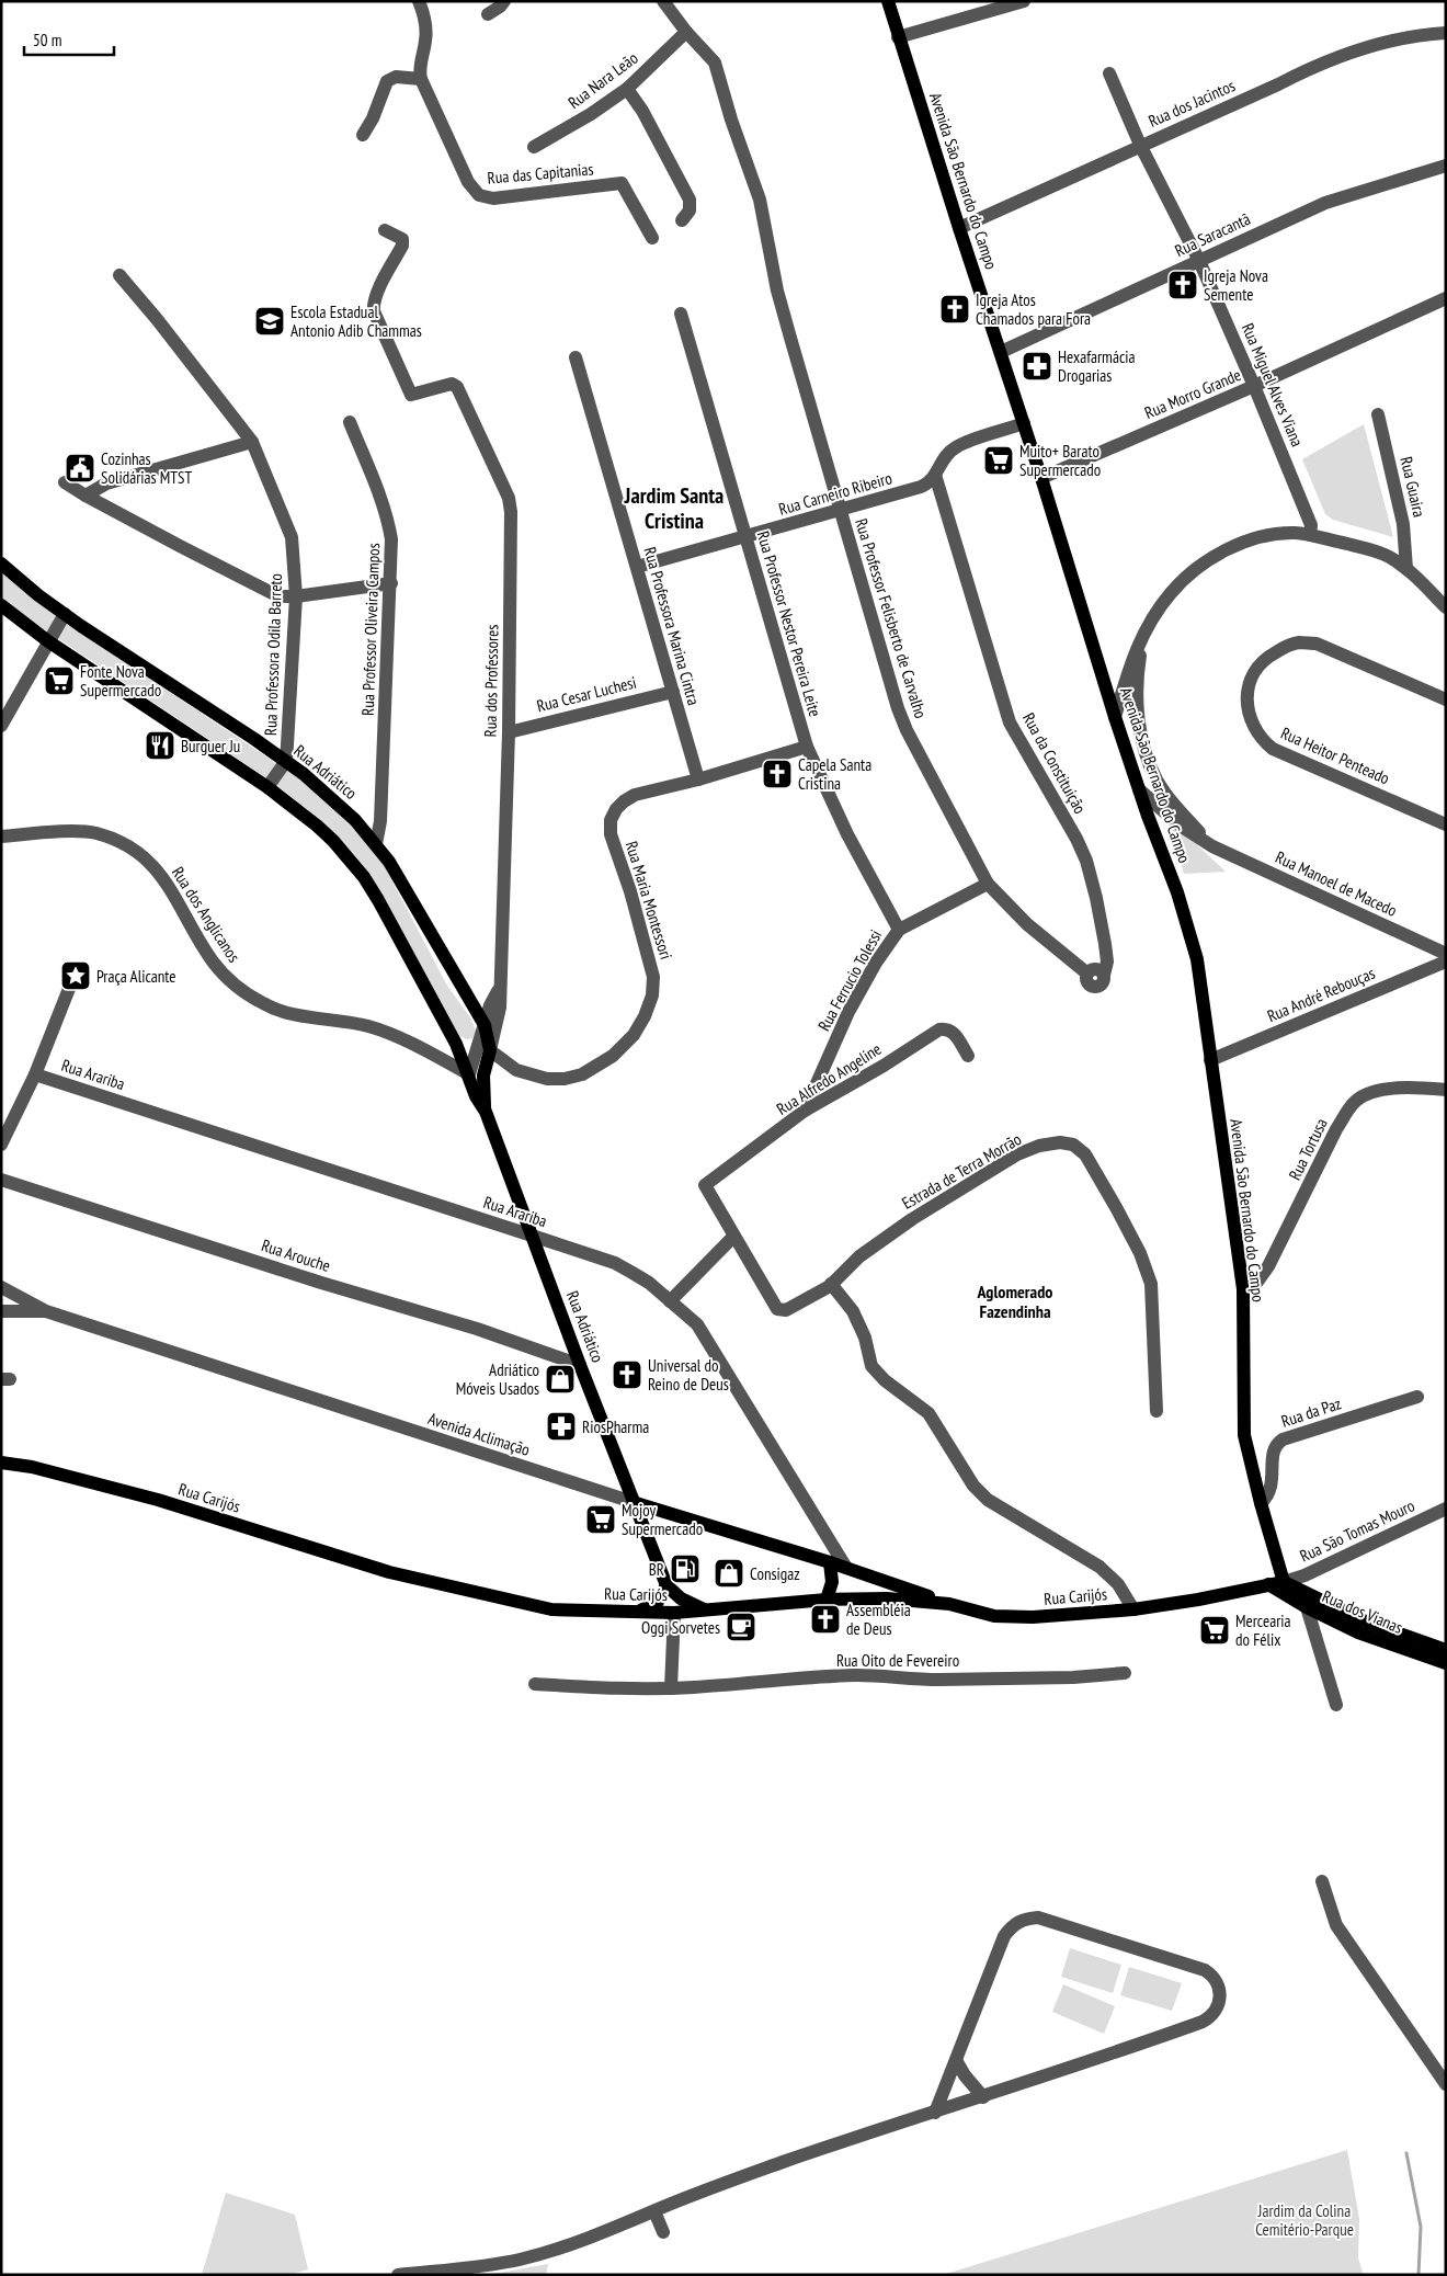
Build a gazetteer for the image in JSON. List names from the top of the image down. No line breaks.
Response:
{"streets":{"main road":["Avenida São Bernardo do Campo","Rua Adriático","Avenida Aclimação","Rua Carijós","Rua dos Vianas"],"street":["Rua Nara Leão","Rua dos Jacintos","Rua das Capitanias","Rua Saracantã","Rua Miguel Alves Viana","Rua Morro Grande","Rua Guaira","Rua Carneiro Ribeiro","Rua Professor Felisberto de Carvalho","Rua Professor Nestor Pereira Leite","Rua Professora Marina Cintra","Rua Professor Oliveira Campos","Rua Professora Odila Barreto","Rua dos Professores","Rua Cesar Luchesi","Rua Heitor Penteado","Rua da Constituição","Rua Manoel de Macedo","Rua Maria Montessori","Rua dos Anglicanos","Rua Ferrucio Tolessi","Rua André Rebouças","Rua Arariba","Rua Alfredo Angeline","Rua Tortusa","Estrada de Terra Morrão","Rua Arouche","Rua da Paz","Rua São Tomas Mouro","Rua Oito de Fevereiro"]},"crossings":[["Rua Nara Leão","Rua Professor Felisberto de Carvalho"],["Rua dos Jacintos","Avenida São Bernardo do Campo"],["Rua dos Jacintos","Rua Miguel Alves Viana"],["Avenida São Bernardo do Campo","Rua Saracantã"],["Avenida São Bernardo do Campo","Rua Morro Grande"],["Avenida São Bernardo do Campo","Rua Carneiro Ribeiro"],["Avenida São Bernardo do Campo","Rua Manoel de Macedo"],["Avenida São Bernardo do Campo","Rua André Rebouças"],["Avenida São Bernardo do Campo","Rua Tortusa"],["Avenida São Bernardo do Campo","Rua da Paz"],["Avenida São Bernardo do Campo","Rua Carijós"],["Avenida São Bernardo do Campo","Rua São Tomas Mouro"],["Avenida São Bernardo do Campo","Rua dos Vianas"],["Rua Saracantã","Rua Miguel Alves Viana"],["Rua Miguel Alves Viana","Rua Morro Grande"],["Rua Carneiro Ribeiro","Rua Professor Felisberto de Carvalho"],["Rua Carneiro Ribeiro","Rua Professor Nestor Pereira Leite"],["Rua Carneiro Ribeiro","Rua Professora Marina Cintra"],["Rua Carneiro Ribeiro","Rua da Constituição"],["Rua Professor Felisberto de Carvalho","Rua da Constituição"],["Rua Professor Felisberto de Carvalho","Rua Ferrucio Tolessi"],["Rua Professor Nestor Pereira Leite","Rua Maria Montessori"],["Rua Professor Nestor Pereira Leite","Rua Ferrucio Tolessi"],["Rua Professora Marina Cintra","Rua Cesar Luchesi"],["Rua Professora Marina Cintra","Rua Maria Montessori"],["Rua Professor Oliveira Campos","Rua Adriático"],["Rua Professora Odila Barreto","Rua Adriático"],["Rua dos Professores","Rua Cesar Luchesi"],["Rua dos Professores","Rua Adriático"],["Rua dos Professores","Rua Maria Montessori"],["Rua dos Professores","Rua dos Anglicanos"],["Rua Adriático","Rua Maria Montessori"],["Rua Adriático","Rua dos Anglicanos"],["Rua Adriático","Rua Arariba"],["Rua Adriático","Rua Arouche"],["Rua Adriático","Avenida Aclimação"],["Rua Ferrucio Tolessi","Rua Alfredo Angeline"],["Rua Arariba","Avenida Aclimação"],["Rua Alfredo Angeline","Estrada de Terra Morrão"],["Avenida Aclimação","Rua Carijós"],["Rua Carijós","Rua São Tomas Mouro"],["Rua Carijós","Rua dos Vianas"],["Rua São Tomas Mouro","Rua dos Vianas"]],"districts":["Jardim Santa Cristina","Aglomerado Fazendinha"],"parks":["Jardim da Colina Cemitério-Parque"],"places":{"church":["Igreja Nova Semente","Igreja Atos Chamados para Fora","Capela Santa Cristina","Universal do Reino de Deus","Assembléia de Deus"],"school or university":["Escola Estadual Antonio Adib Chammas"],"pharmacy":["Hexafarmácia Drogarias","RiosPharma"],"supermarket":["Muito+ Barato Supermercado","Fonte Nova Supermercado","Mojoy Supermercado","Mercearia do Félix"],"public building":["Cozinhas Solidárias MTST"],"restaurant":["Burguer Ju"],"place":["Praça Alicante"],"shop":["Adriático Móveis Usados","Consigaz"],"fuel station":["BR"],"cafe":["Oggi Sorvetes"]},"scale_bar":"50 m"}
